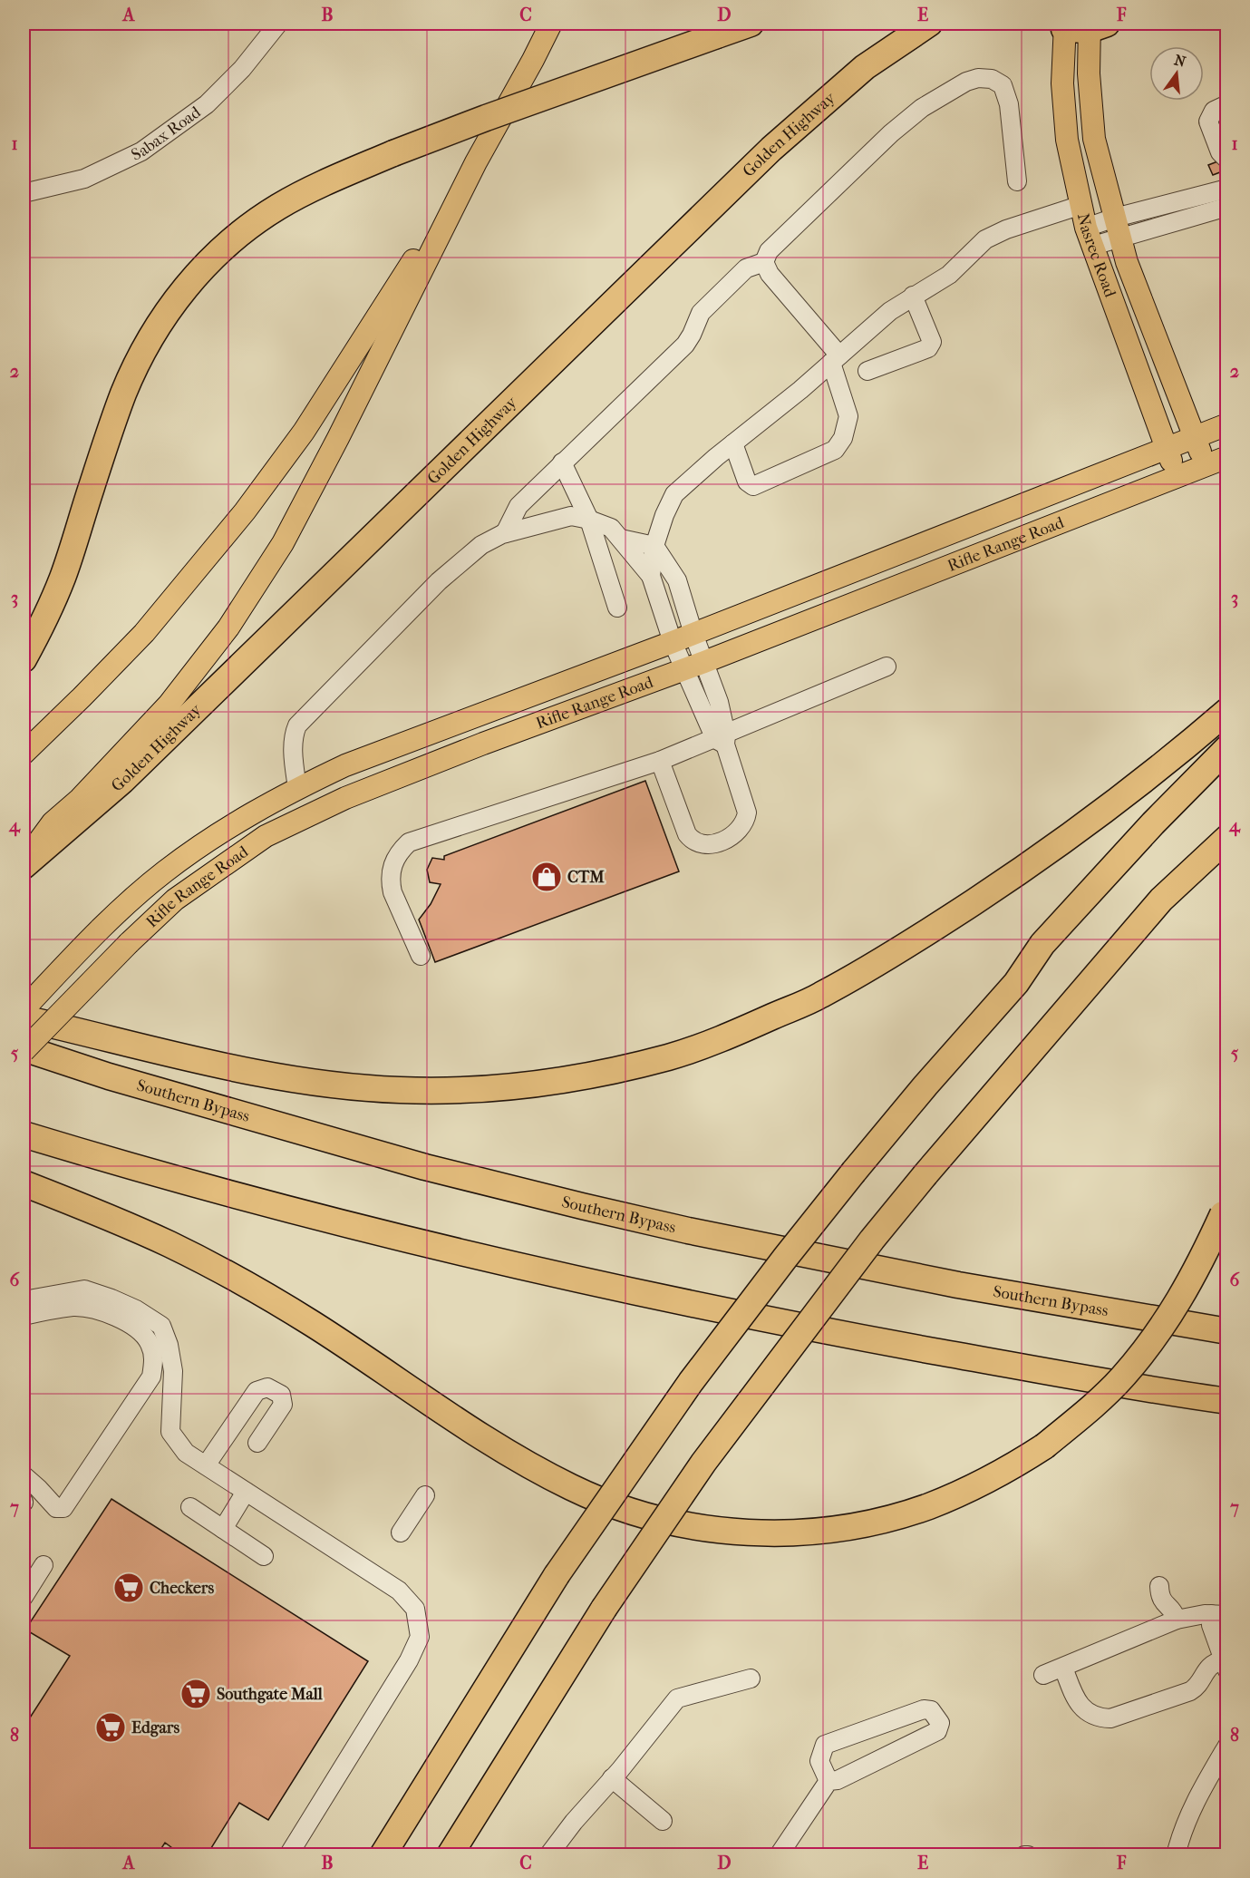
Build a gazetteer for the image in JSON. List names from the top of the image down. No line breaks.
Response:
{"streets":{"highway":["Golden Highway","Southern Bypass"],"main road":["Nasrec Road","Rifle Range Road"],"street":["Sabax Road"]},"crossings":[["Nasrec Road","Rifle Range Road"],["Rifle Range Road","Southern Bypass"]],"places":{"shop":["CTM"],"supermarket":["Checkers","Southgate Mall","Edgars"]},"north":"top","grid":{"columns":["A","B","C","D","E","F"],"rows":["1","2","3","4","5","6","7","8"]}}
